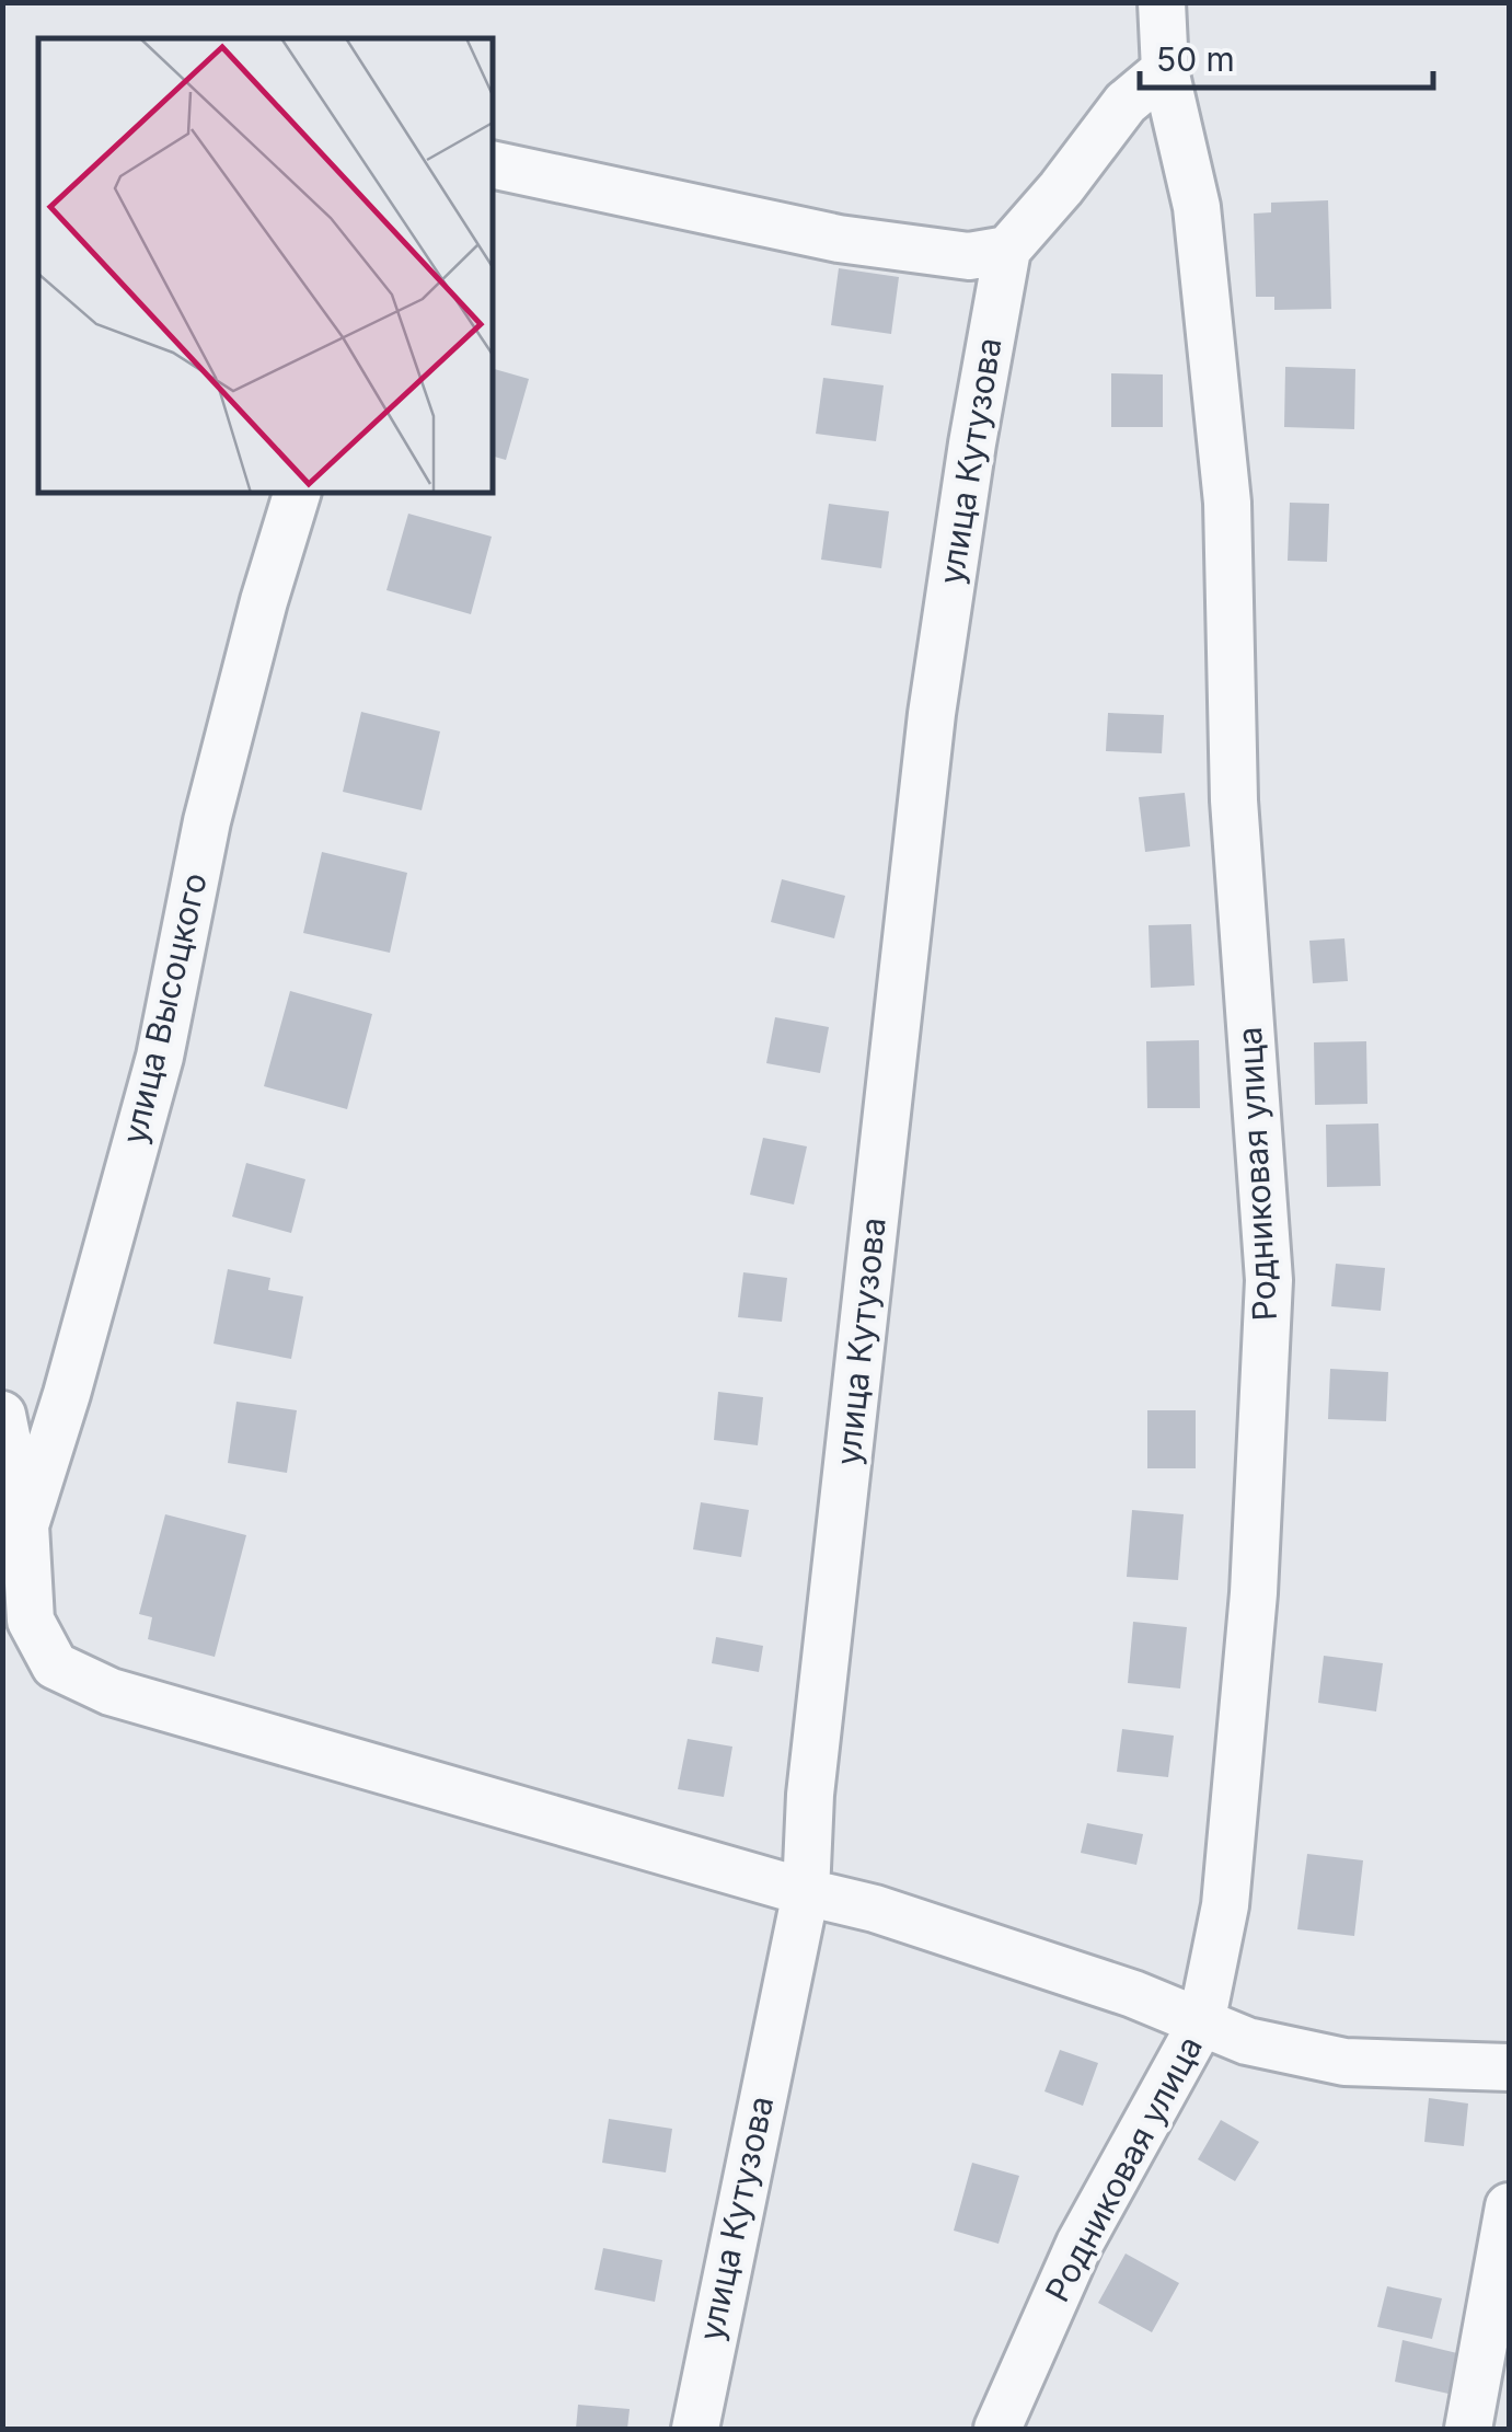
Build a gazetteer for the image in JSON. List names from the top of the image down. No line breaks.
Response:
{"streets":{"street":["улица Кутузова","улица Высоцкого","Родниковая улица"]},"scale_bar":"50 m"}
